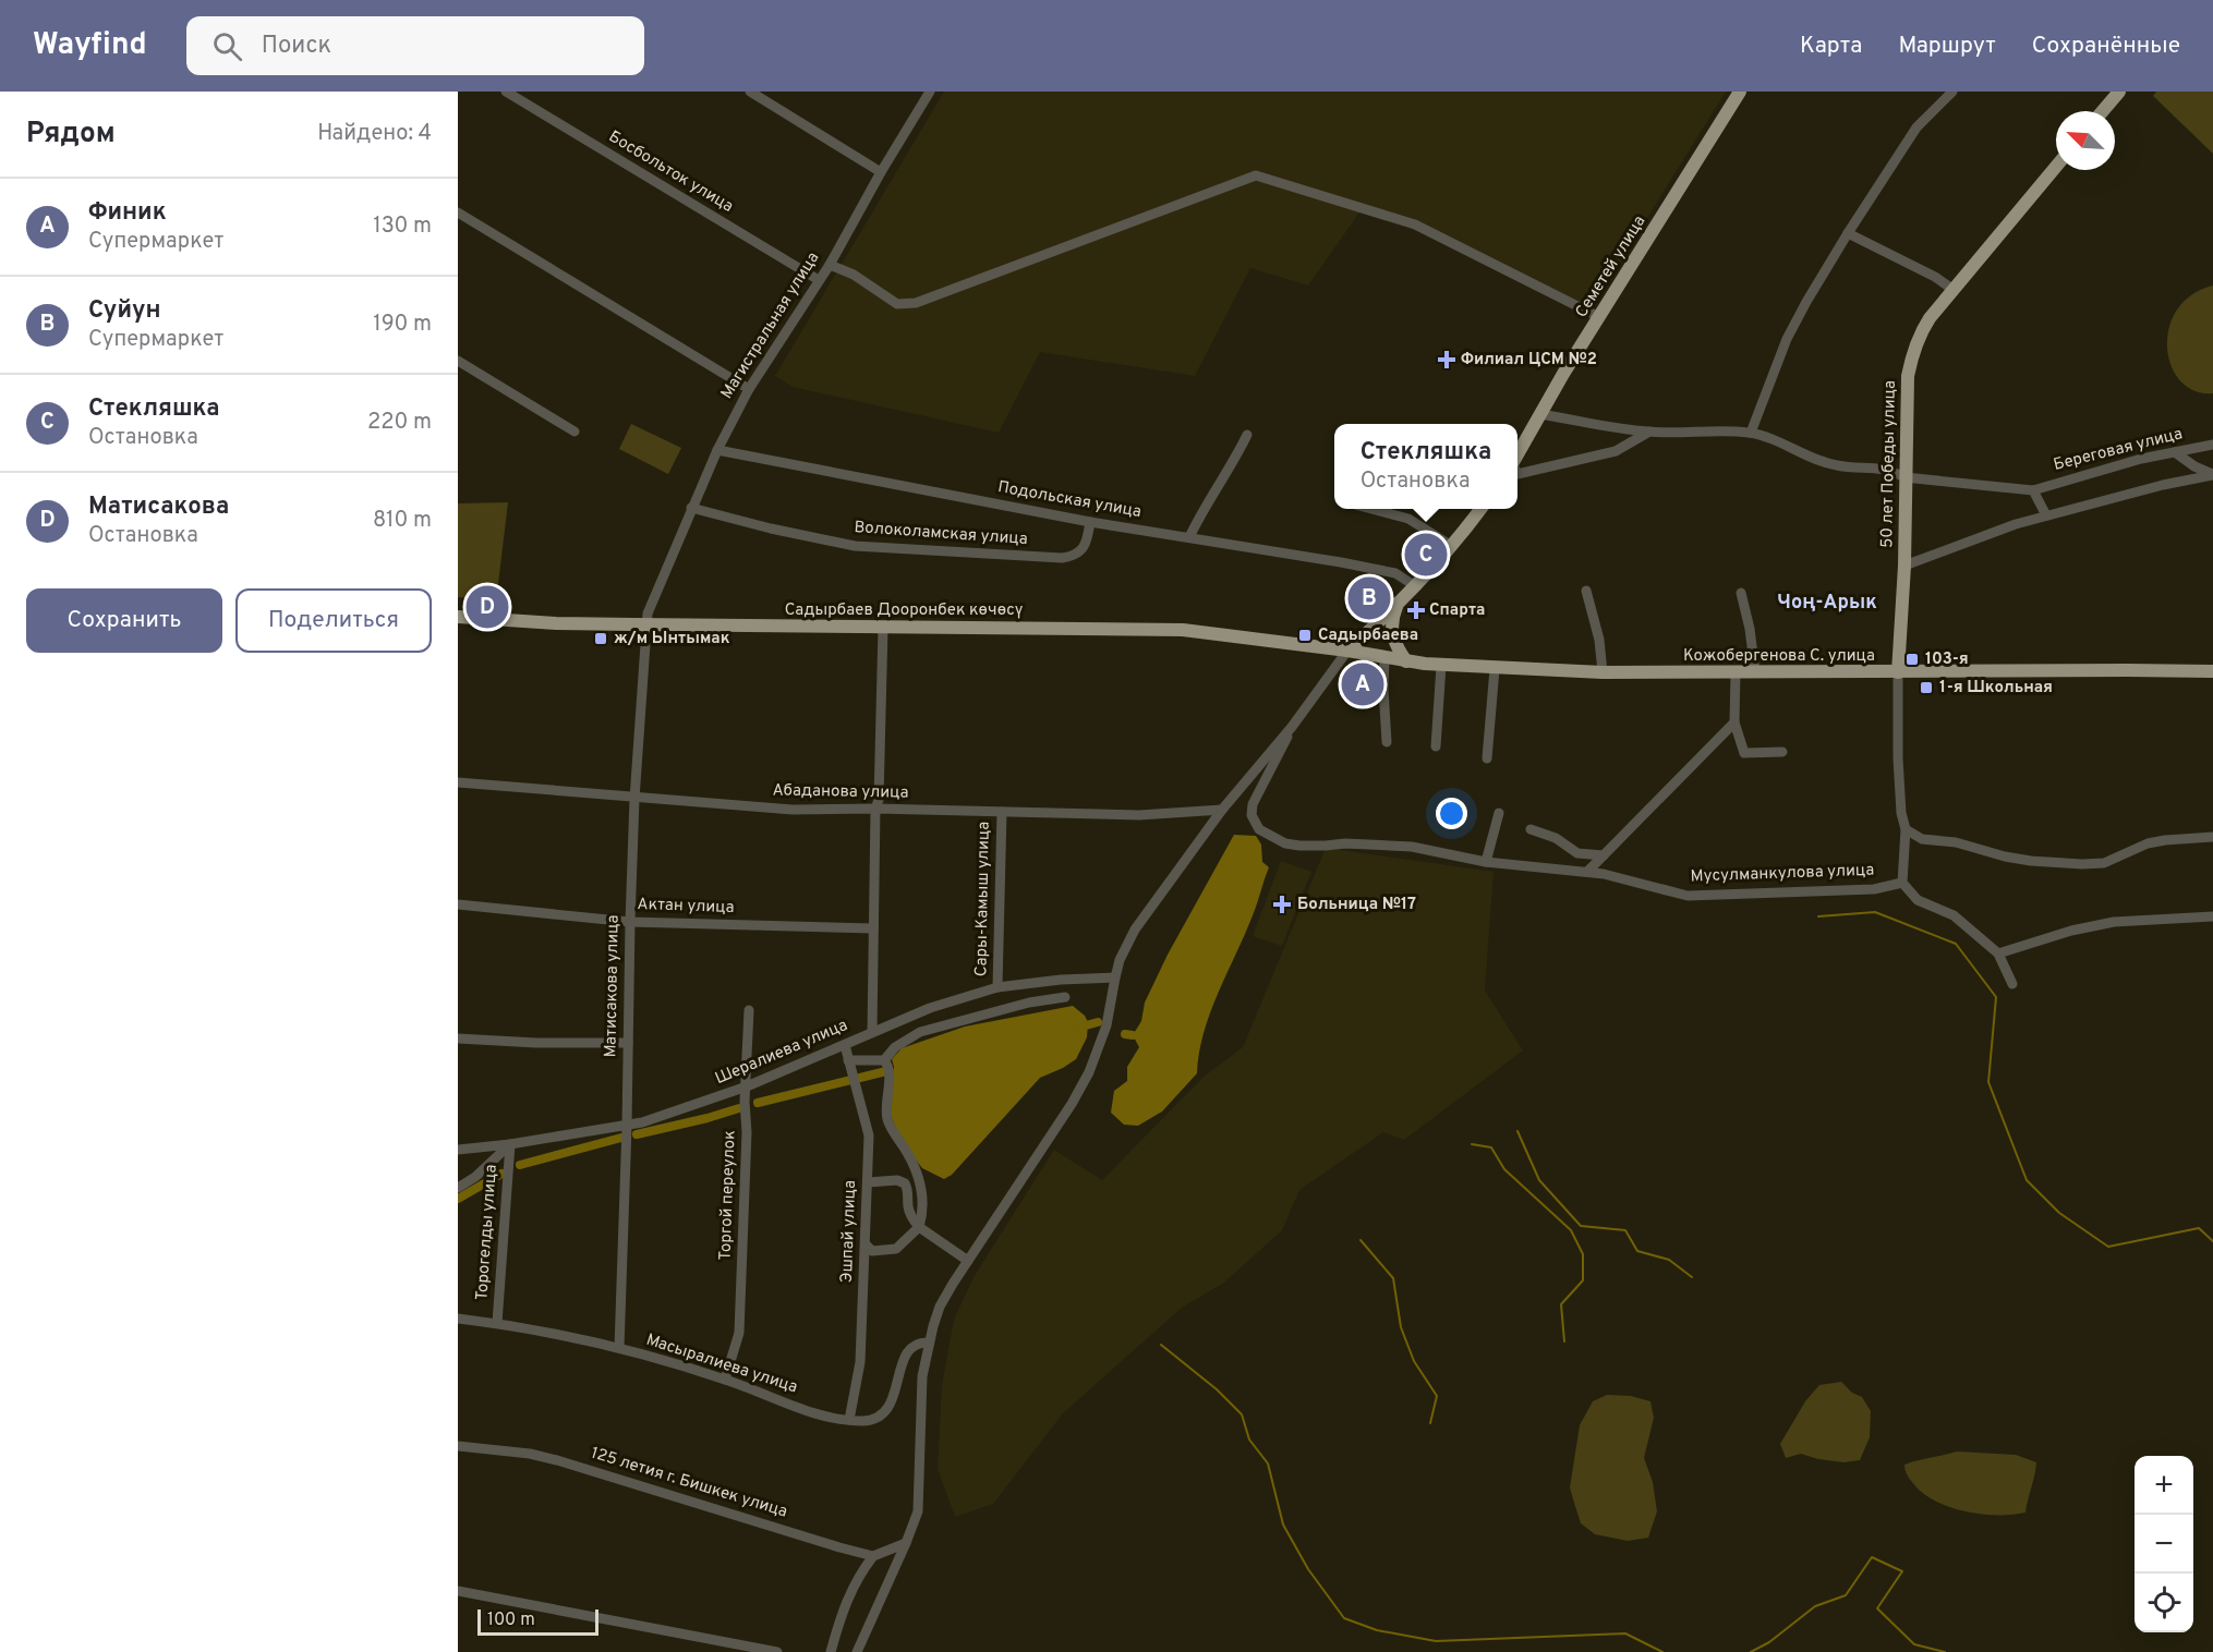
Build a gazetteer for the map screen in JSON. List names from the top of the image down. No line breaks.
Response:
{"streets":{"main road":["Семетей улица","50 лет Победы улица","Садырбаев Дооронбек көчөсү","Кожобергенова С. улица"],"street":["Босбольток улица","Магистральная улица","Береговая улица","Подольская улица","Волоколамская улица","Абаданова улица","Мусулманкулова улица","Сары-Камыш улица","Актан улица","Матисакова улица","Шералиева улица","Торгой переулок","Эшпай улица","Торогелды улица","Масыралиева улица","125 летия г. Бишкек улица"]},"crossings":[["Босбольток улица","Магистральная улица"],["Семетей улица","Береговая улица"],["Магистральная улица","Подольская улица"],["Магистральная улица","Волоколамская улица"],["Магистральная улица","Садырбаев Дооронбек көчөсү"],["Магистральная улица","Матисакова улица"],["Береговая улица","50 лет Победы улица"],["50 лет Победы улица","Кожобергенова С. улица"],["Подольская улица","Волоколамская улица"],["Садырбаев Дооронбек көчөсү","Кожобергенова С. улица"],["Садырбаев Дооронбек көчөсү","Матисакова улица"],["Абаданова улица","Сары-Камыш улица"],["Абаданова улица","Матисакова улица"],["Сары-Камыш улица","Шералиева улица"],["Актан улица","Матисакова улица"],["Матисакова улица","Шералиева улица"],["Матисакова улица","Масыралиева улица"],["Шералиева улица","Торгой переулок"],["Шералиева улица","Эшпай улица"],["Шералиева улица","Торогелды улица"],["Торгой переулок","Масыралиева улица"],["Эшпай улица","Масыралиева улица"],["Торогелды улица","Масыралиева улица"]],"districts":["Чоң-Арык"],"places":{"health":["Филиал ЦСМ №2","Спарта","Больница №17"],"transit":["Садырбаева","ж/м Ынтымак","103-я","1-я Школьная"]},"scale_bar":"100 m","north":"top left","page":{"header":"Wayfind","search":"Поиск","nav":["Карта","Маршрут","Сохранённые"],"heading":["Рядом","Найдено: 4"],"list":[{"mark":"A","name":"Финик","note":"Супермаркет","value":"130 m"},{"mark":"B","name":"Суйун","note":"Супермаркет","value":"190 m"},{"mark":"C","name":"Стекляшка","note":"Остановка","value":"220 m"},{"mark":"D","name":"Матисакова","note":"Остановка","value":"810 m"}],"popup":["Стекляшка","Остановка"],"pins":["C","B","D","A"],"buttons":["Сохранить","Поделиться"],"map_buttons":["+","−"],"scale":"100 m"}}
